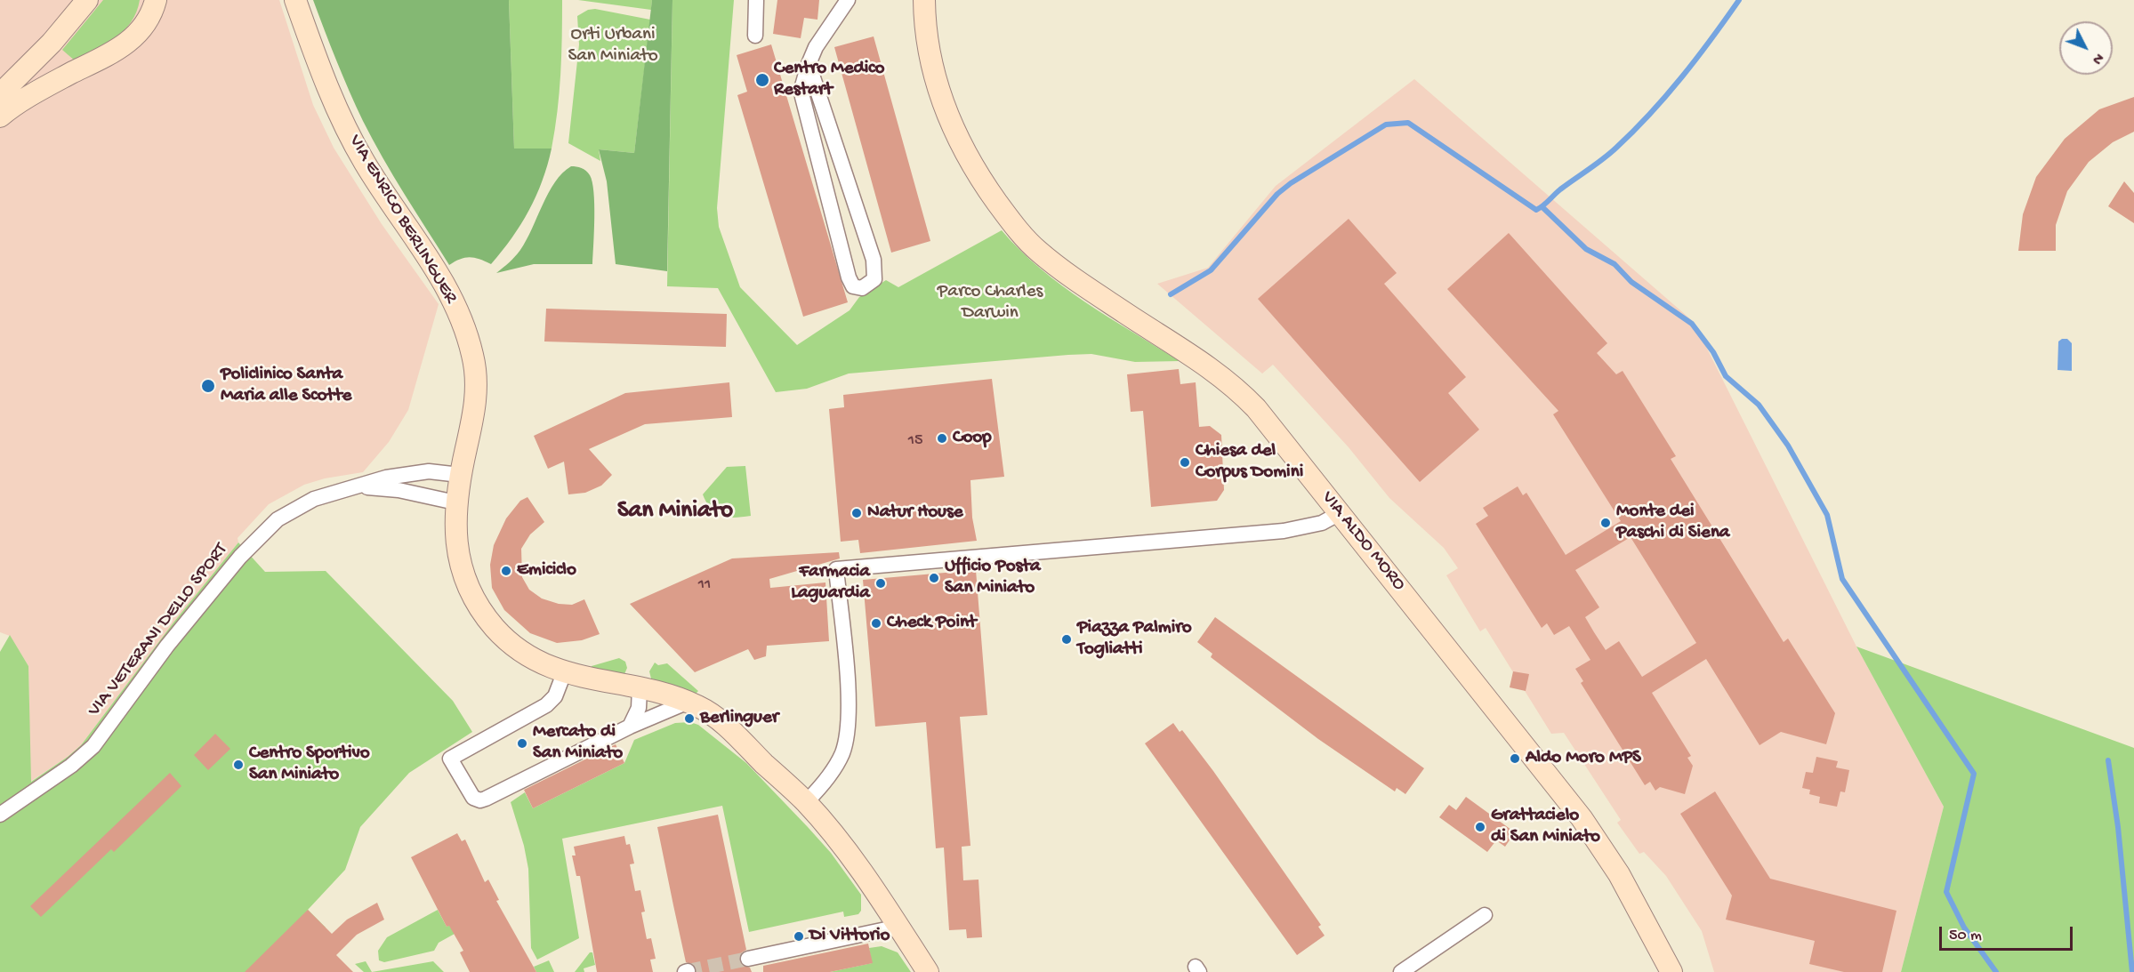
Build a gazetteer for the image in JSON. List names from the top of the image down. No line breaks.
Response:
{"streets":{"street":["VIA ENRICO BERLINGUER","VIA ALDO MORO","VIA VETERANI DELLO SPORT"]},"crossings":[["VIA ENRICO BERLINGUER","VIA VETERANI DELLO SPORT"]],"districts":["San Miniato"],"parks":["Orti Urbani San Miniato","Parco Charles Darwin"],"places":["Centro Medico Restart","Policlinico Santa Maria alle Scotte","Coop","Chiesa del Corpus Domini","Natur House","Monte dei Paschi di Siena","Emiciclo","Ufficio Posta San Miniato","Farmacia Laguardia","Check Point","Piazza Palmiro Togliatti","Berlinguer","Mercato di San Miniato","Aldo Moro MPS","Centro Sportivo San Miniato","Grattacielo di San Miniato","Di Vittorio"],"house_numbers":["15","11"],"scale_bar":"50 m","north":"bottom right"}
